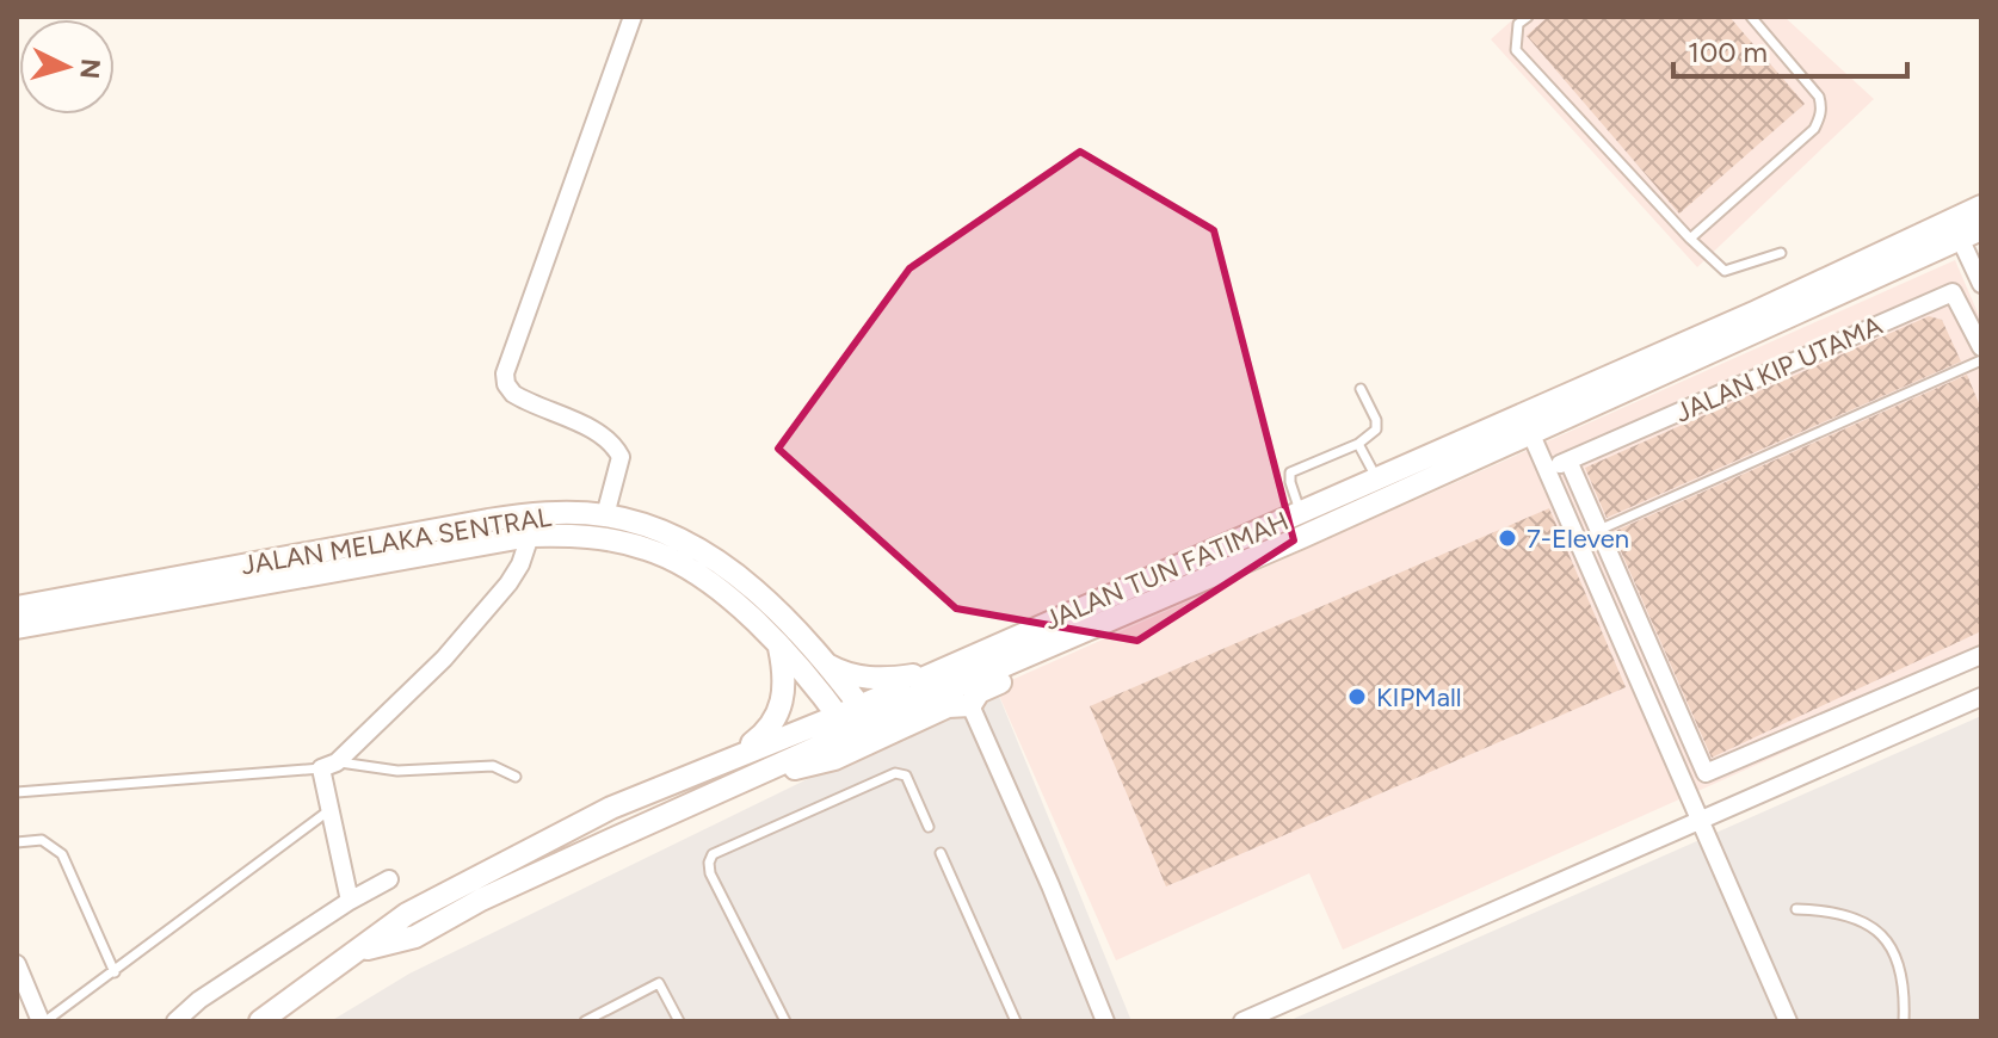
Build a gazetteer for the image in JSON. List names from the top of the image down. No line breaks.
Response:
{"streets":{"main road":["JALAN MELAKA SENTRAL","JALAN TUN FATIMAH"],"street":["JALAN KIP UTAMA"]},"crossings":[["JALAN MELAKA SENTRAL","JALAN TUN FATIMAH"]],"places":["7-Eleven","KIPMall"],"scale_bar":"100 m","north":"right"}
